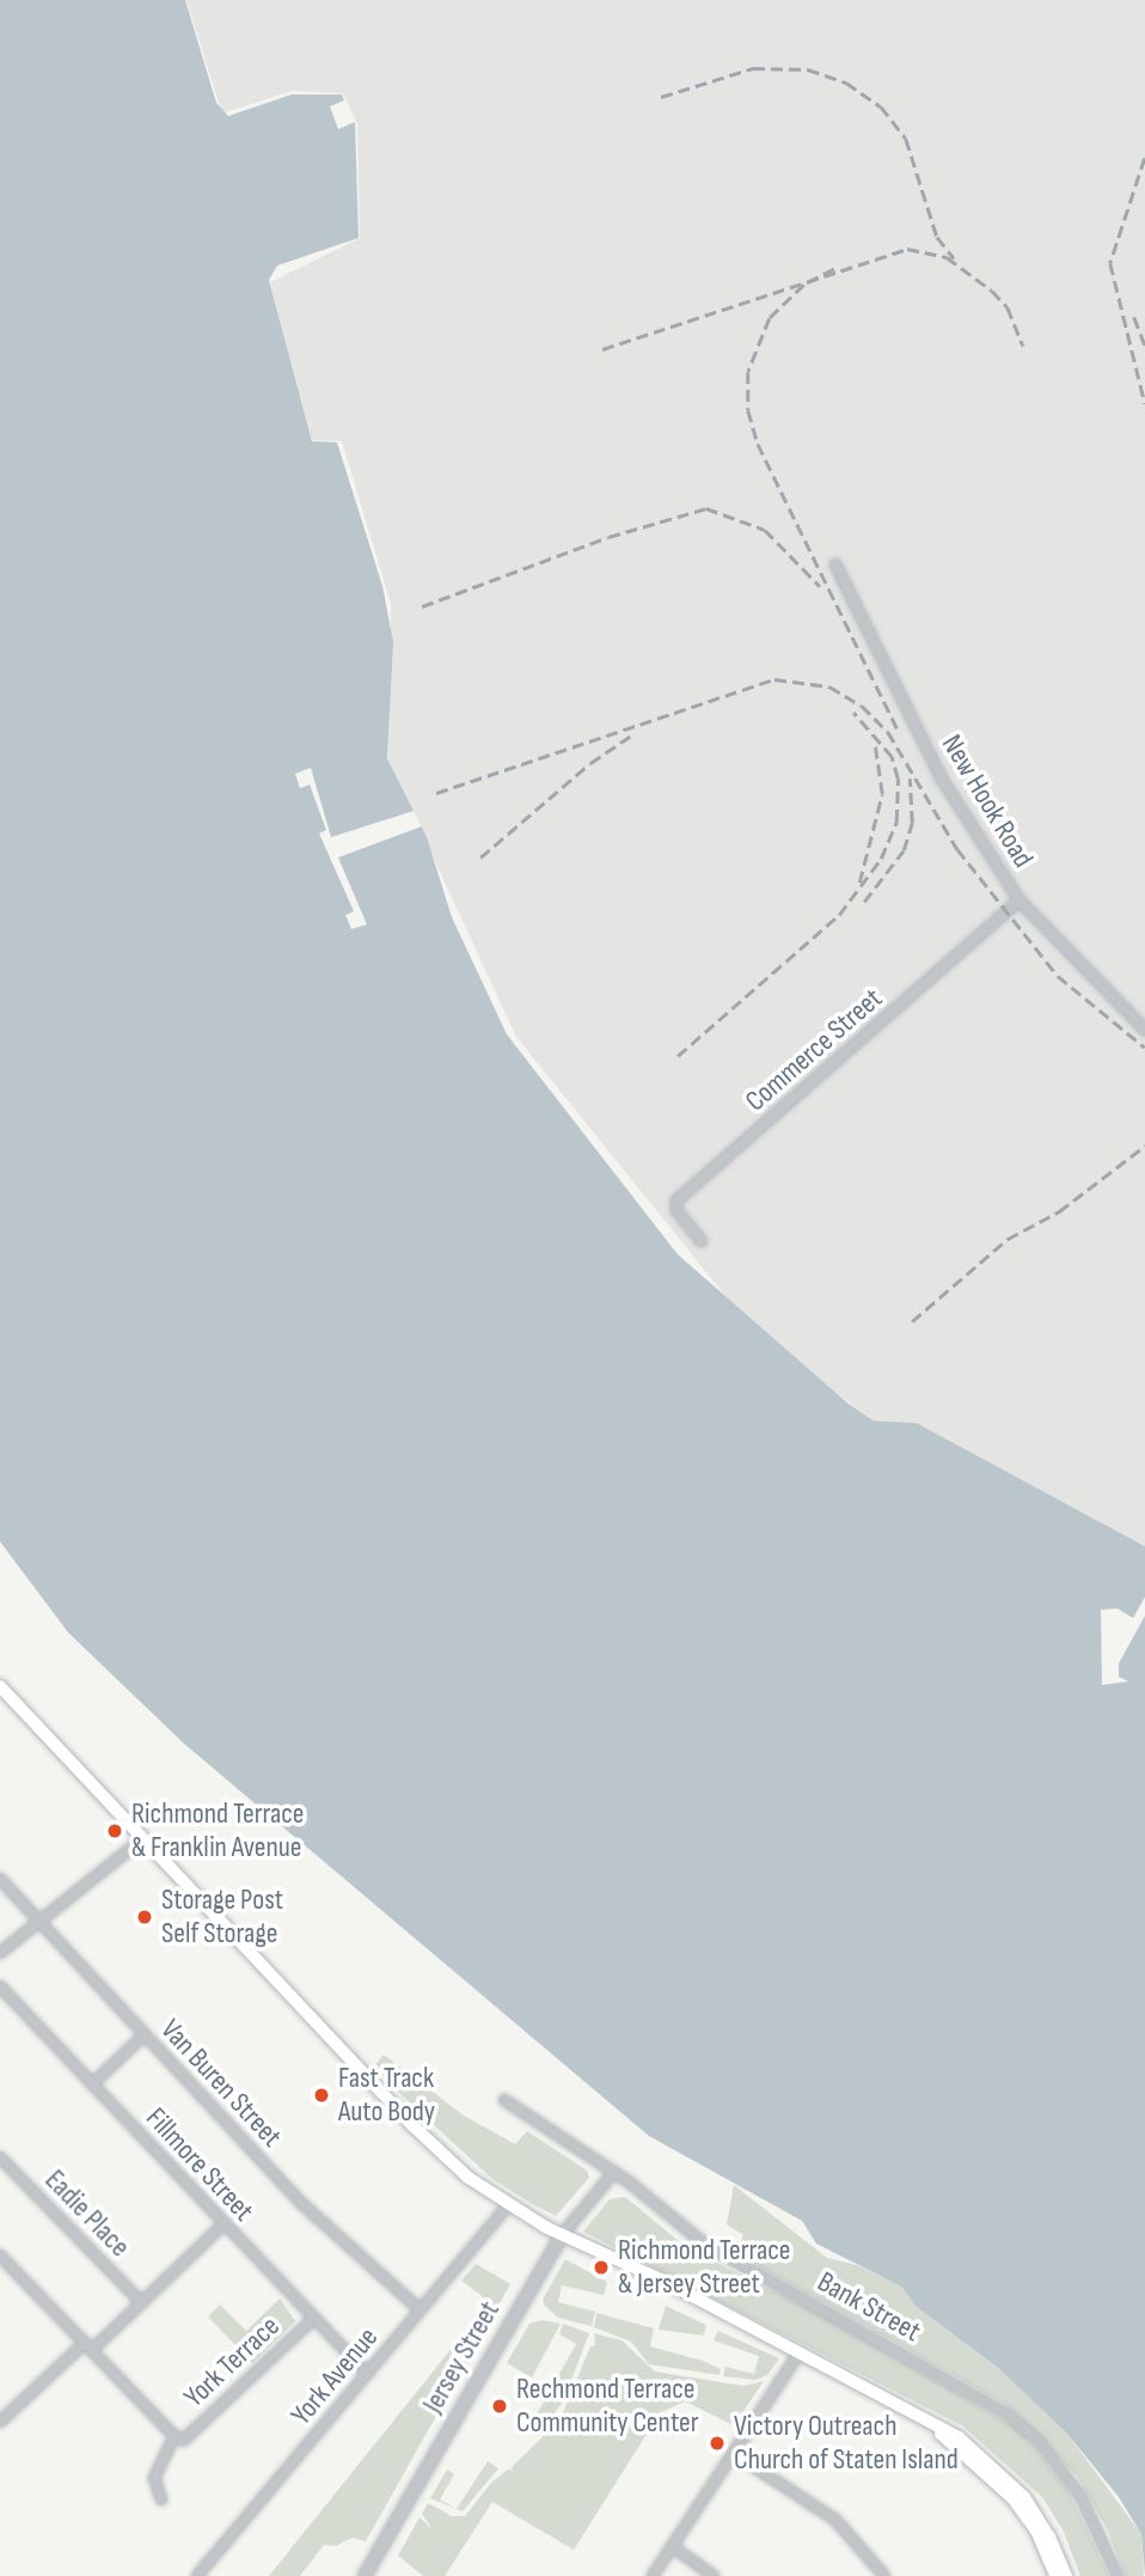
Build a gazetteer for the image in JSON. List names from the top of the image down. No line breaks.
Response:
{"streets":{"street":["New Hook Road","Commerce Street","Van Buren Street","Fillmore Street","Eadie Place","Bank Street","Jersey Street","York Terrace","York Avenue"]},"crossings":[["New Hook Road","Commerce Street"],["Van Buren Street","York Avenue"],["Fillmore Street","York Terrace"],["Fillmore Street","York Avenue"],["Bank Street","Jersey Street"]],"places":["Richmond Terrace & Franklin Avenue","Storage Post Self Storage","Fast Track Auto Body","Richmond Terrace & Jersey Street","Rechmond Terrace Community Center","Victory Outreach Church of Staten Island"]}
